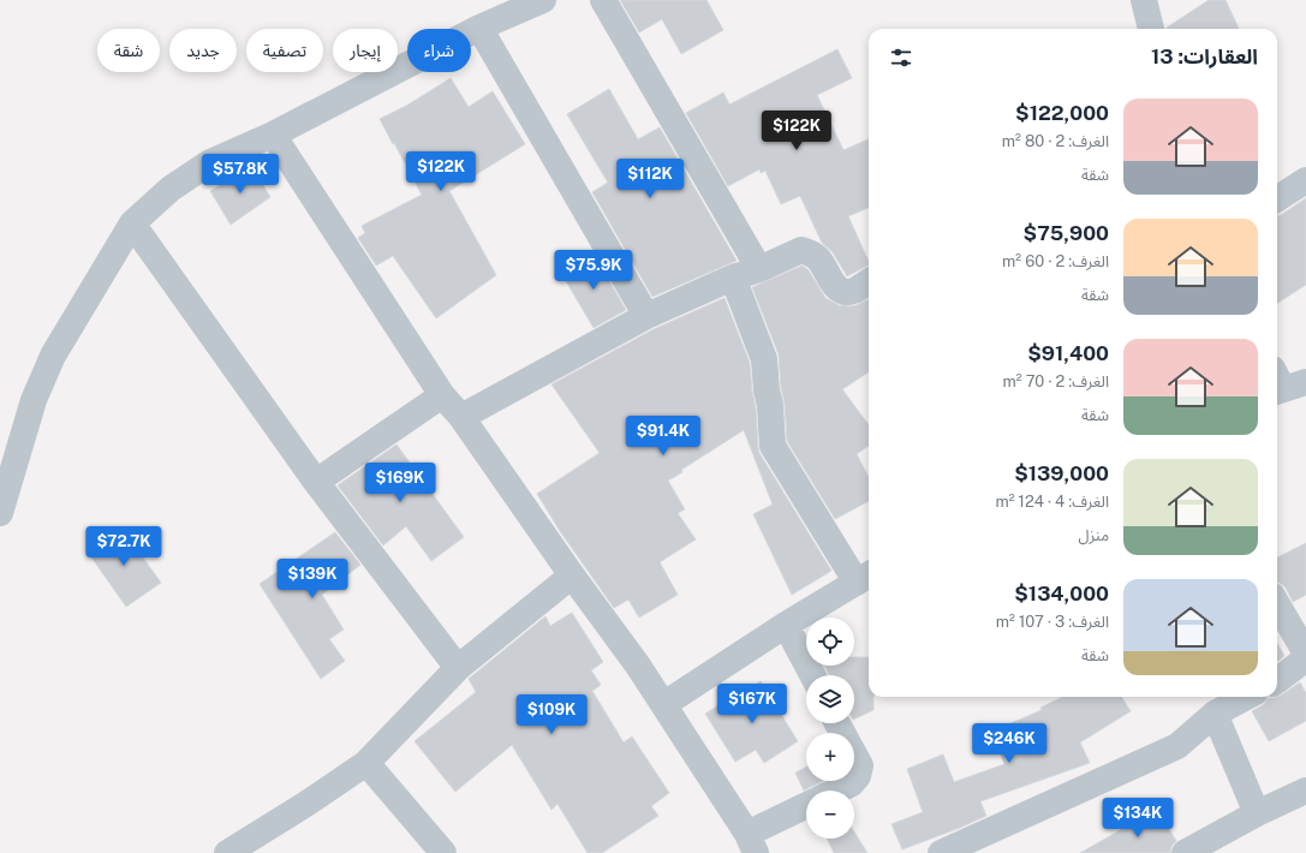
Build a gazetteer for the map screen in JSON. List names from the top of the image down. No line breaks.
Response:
{"page":{"chip":["شراء","إيجار","تصفية","جديد","شقة"],"heading":"العقارات: 13","list":[{"name":"$122,000","note":"الغرف: 2 · 80 m² · شقة"},{"name":"$75,900","note":"الغرف: 2 · 60 m² · شقة"},{"name":"$91,400","note":"الغرف: 2 · 70 m² · شقة"},{"name":"$139,000","note":"الغرف: 4 · 124 m² · منزل"},{"name":"$134,000","note":"الغرف: 3 · 107 m² · شقة"}],"price":["$122K","$122K","$57.8K","$112K","$75.9K","$91.4K","$169K","$72.7K","$139K","$167K","$109K","$246K","$134K"],"map_buttons":["+","−"]}}
